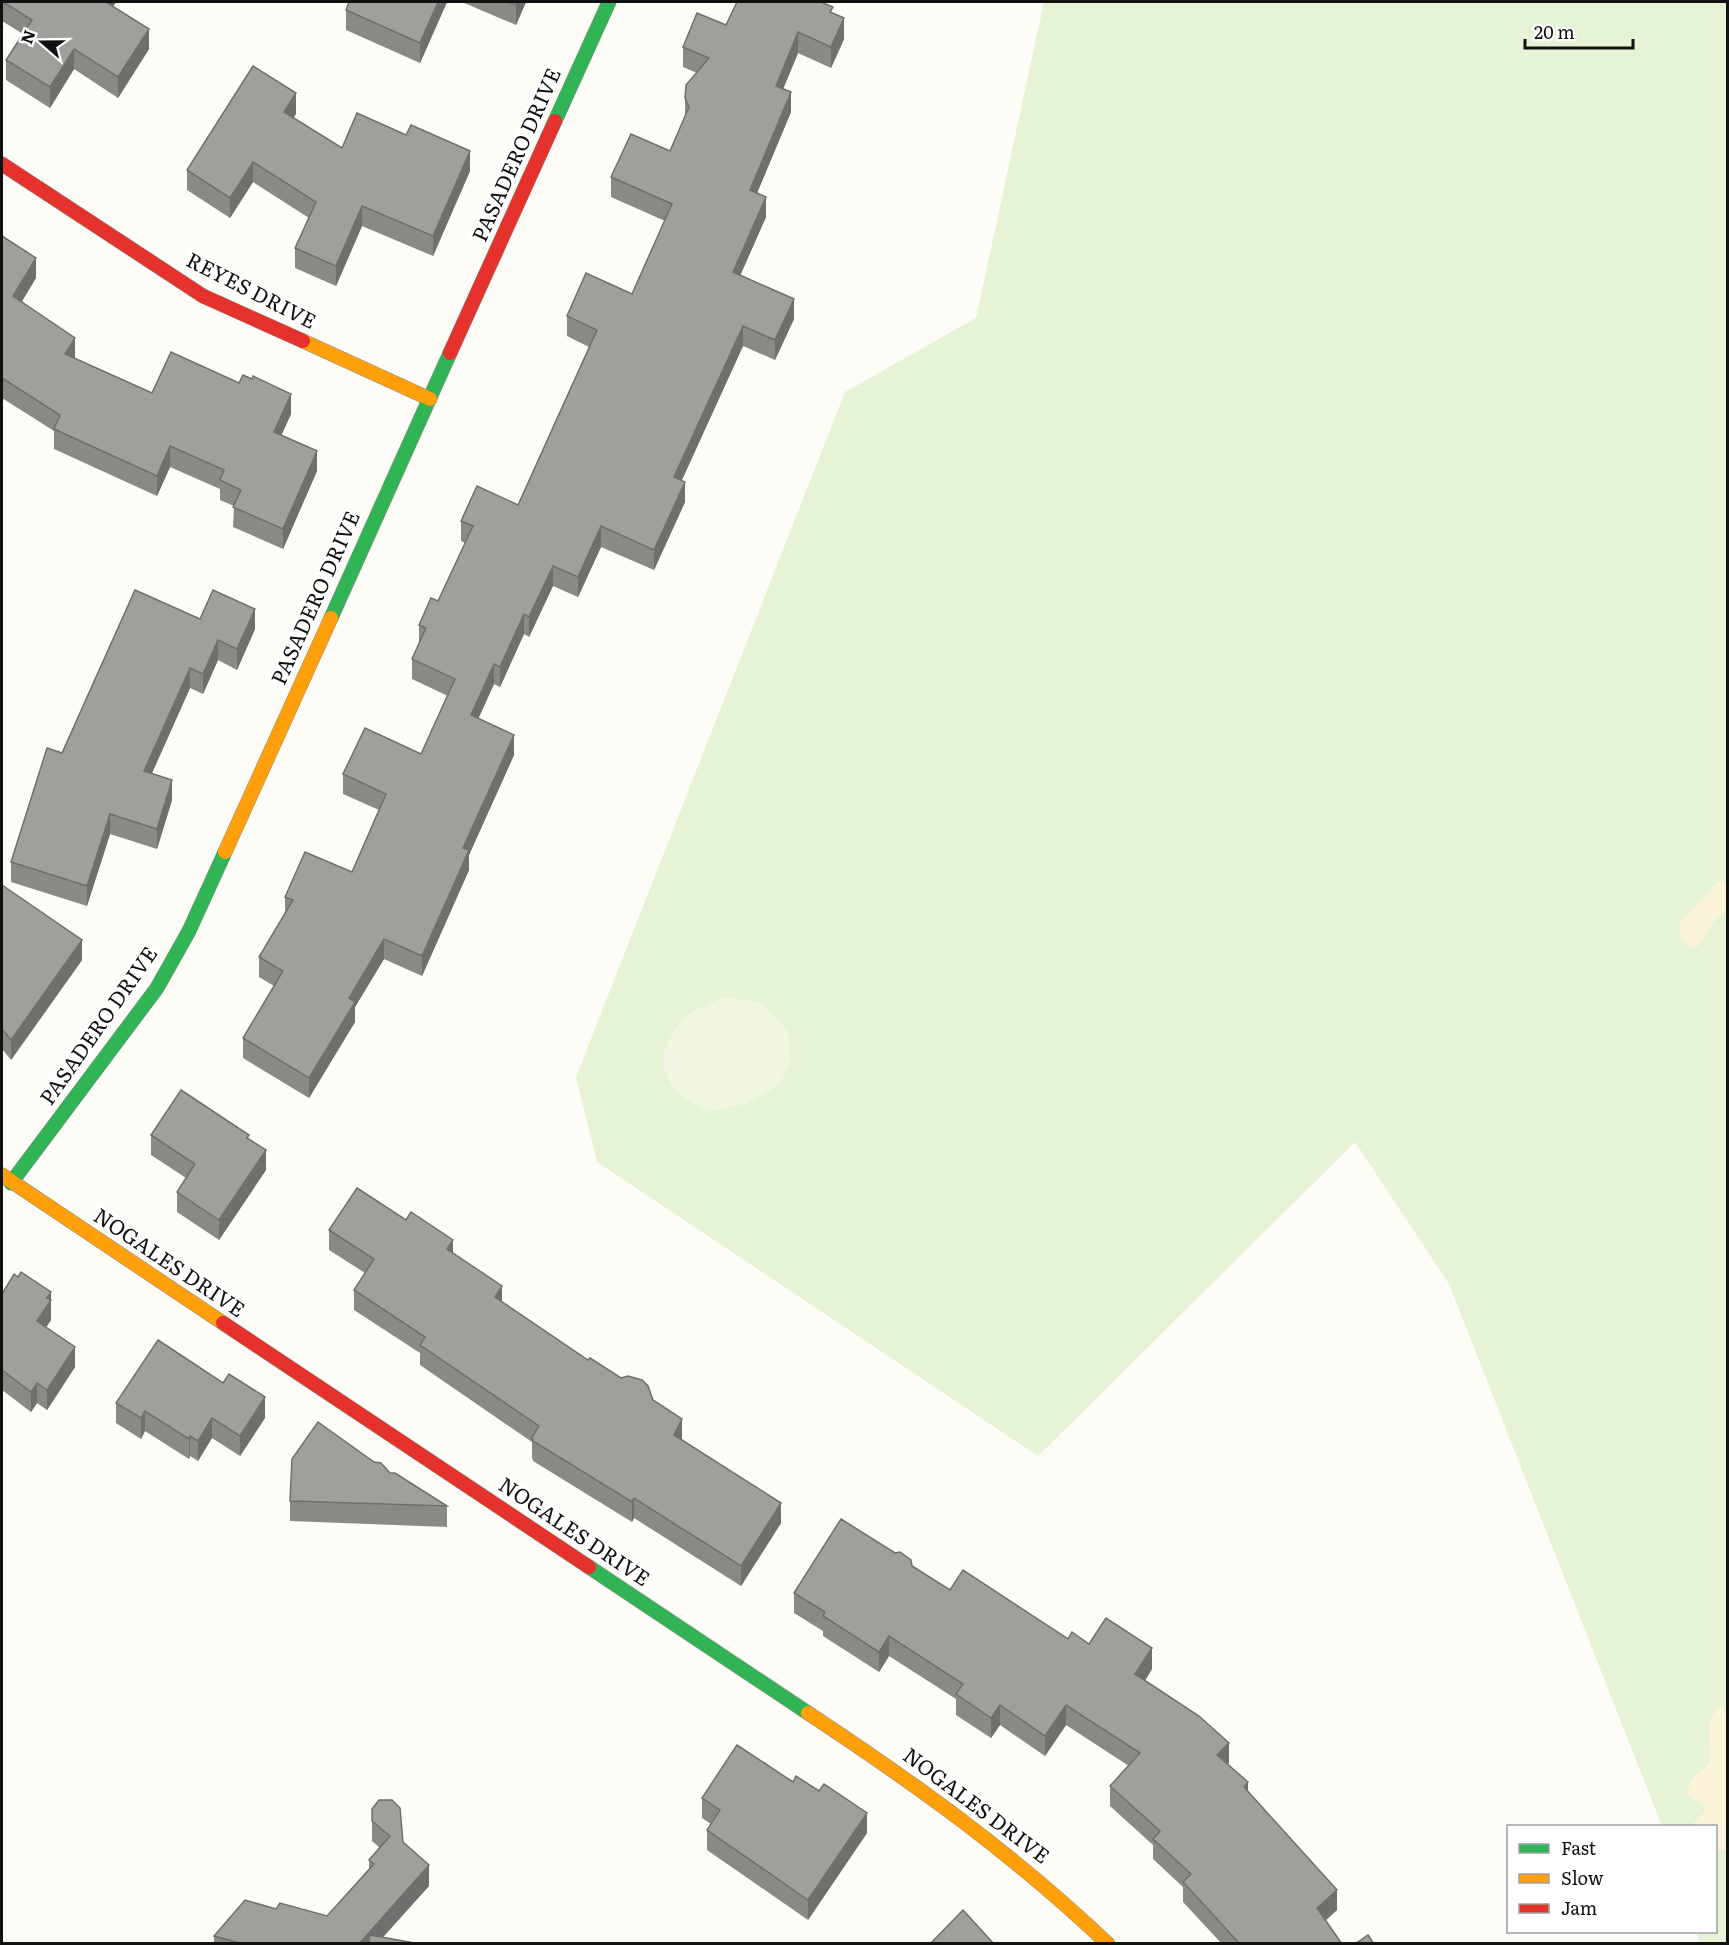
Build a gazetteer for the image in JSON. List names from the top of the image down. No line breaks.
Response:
{"streets":{"street":["PASADERO DRIVE","REYES DRIVE","NOGALES DRIVE"]},"crossings":[["PASADERO DRIVE","REYES DRIVE"],["PASADERO DRIVE","NOGALES DRIVE"]],"legend":["Fast","Slow","Jam"],"scale_bar":"20 m","north":"left"}
